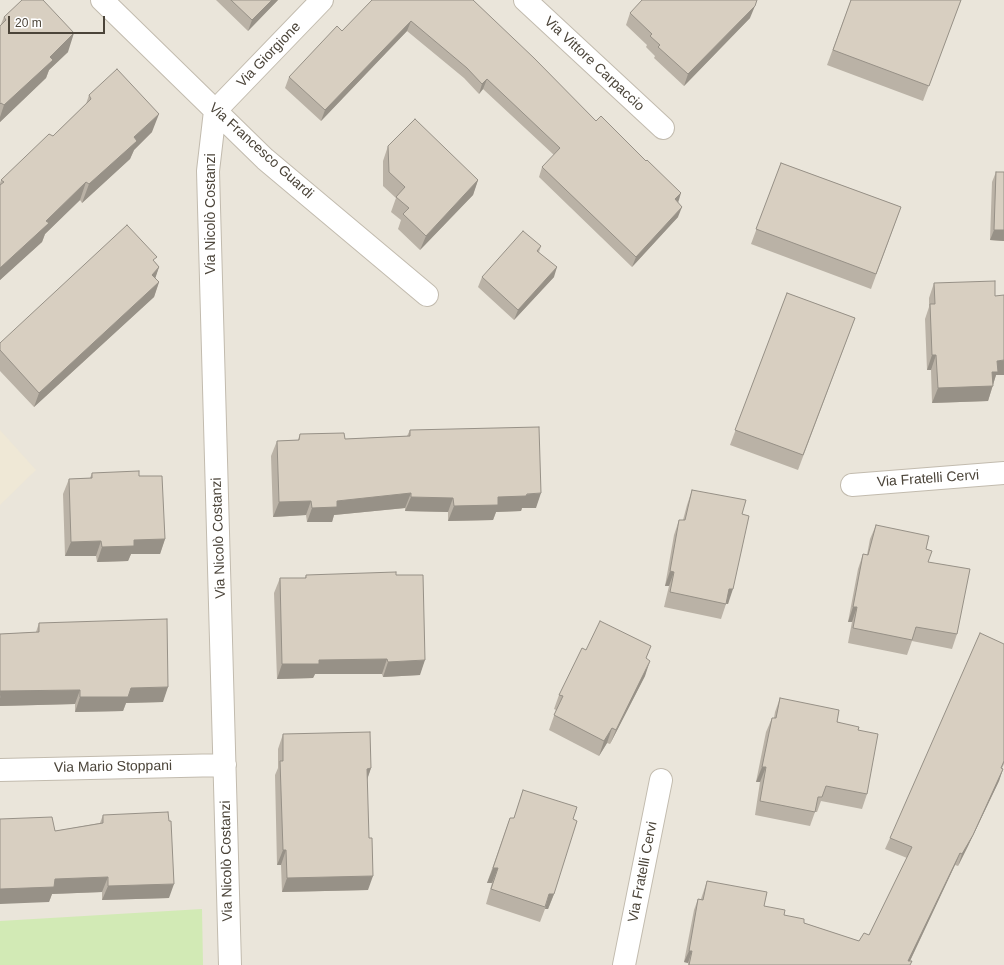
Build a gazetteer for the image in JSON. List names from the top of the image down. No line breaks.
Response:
{"streets":{"street":["Via Giorgione","Via Vittore Carpaccio","Via Francesco Guardi","Via Nicolò Costanzi","Via Fratelli Cervi","Via Mario Stoppani"]},"crossings":[["Via Giorgione","Via Francesco Guardi"],["Via Giorgione","Via Nicolò Costanzi"],["Via Francesco Guardi","Via Nicolò Costanzi"],["Via Nicolò Costanzi","Via Mario Stoppani"]],"scale_bar":"20 m"}
